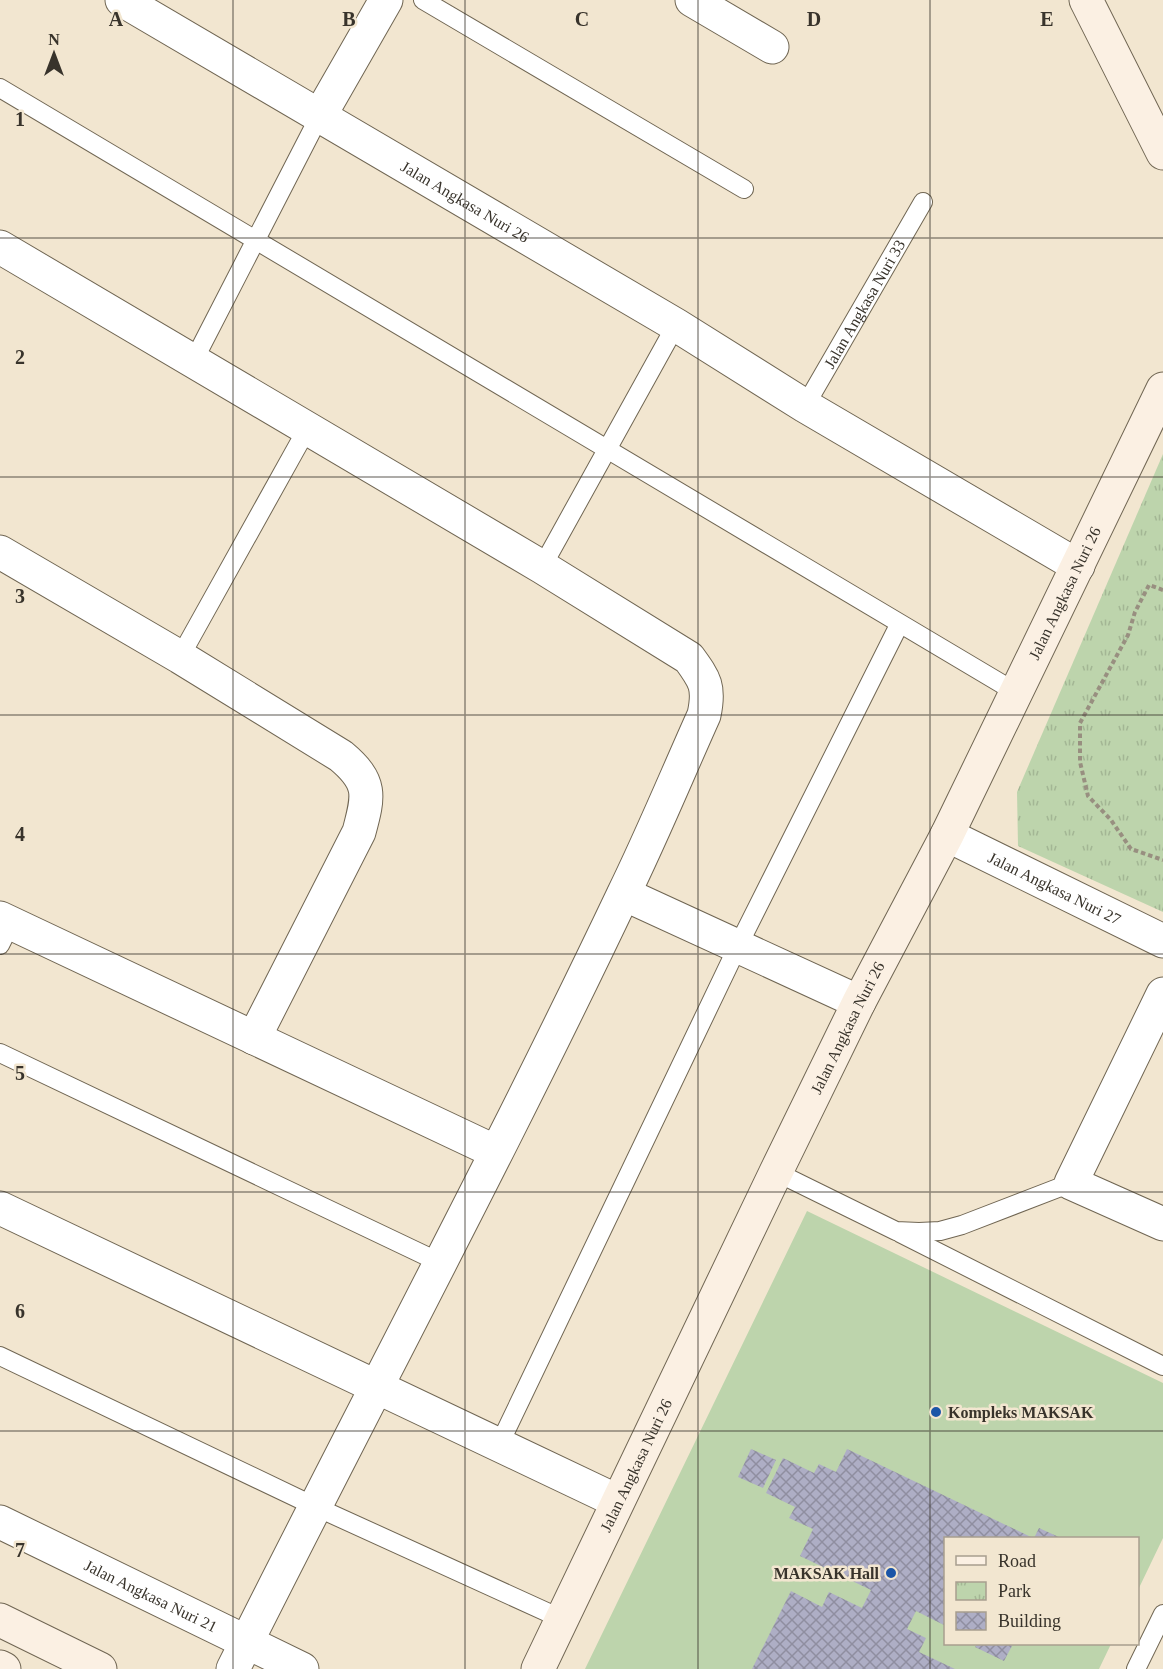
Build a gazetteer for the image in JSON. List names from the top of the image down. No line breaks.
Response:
{"streets":{"street":["Jalan Angkasa Nuri 26","Jalan Angkasa Nuri 27","Jalan Angkasa Nuri 21"],"lane":["Jalan Angkasa Nuri 33"]},"crossings":[["Jalan Angkasa Nuri 26","Jalan Angkasa Nuri 33"],["Jalan Angkasa Nuri 26","Jalan Angkasa Nuri 27"]],"places":["Kompleks MAKSAK","MAKSAK Hall"],"legend":["Road","Park","Building"],"north":"top","grid":{"columns":["A","B","C","D","E"],"rows":["1","2","3","4","5","6","7"]}}
